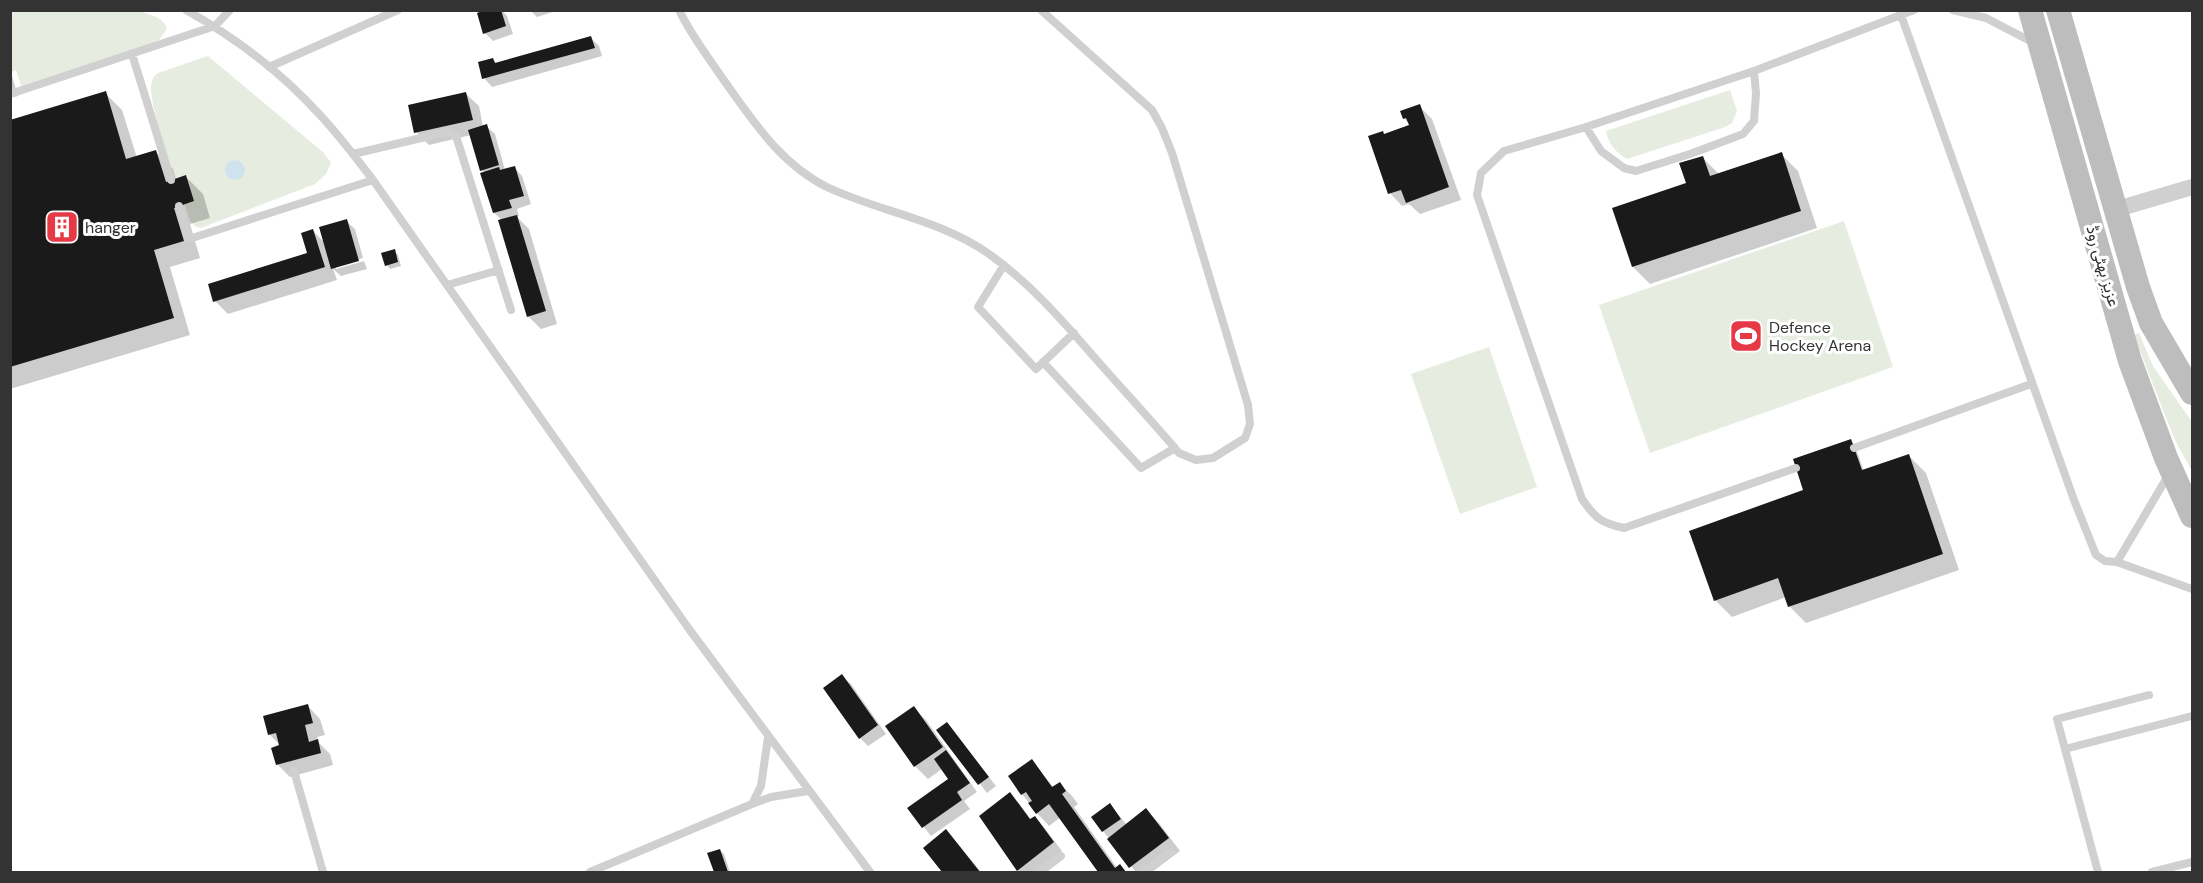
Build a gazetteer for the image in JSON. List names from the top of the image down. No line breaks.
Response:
{"streets":{"main road":["عزیز بھٹی روڈ"]},"places":{"building":["hanger"],"sports":["Defence Hockey Arena"]}}
